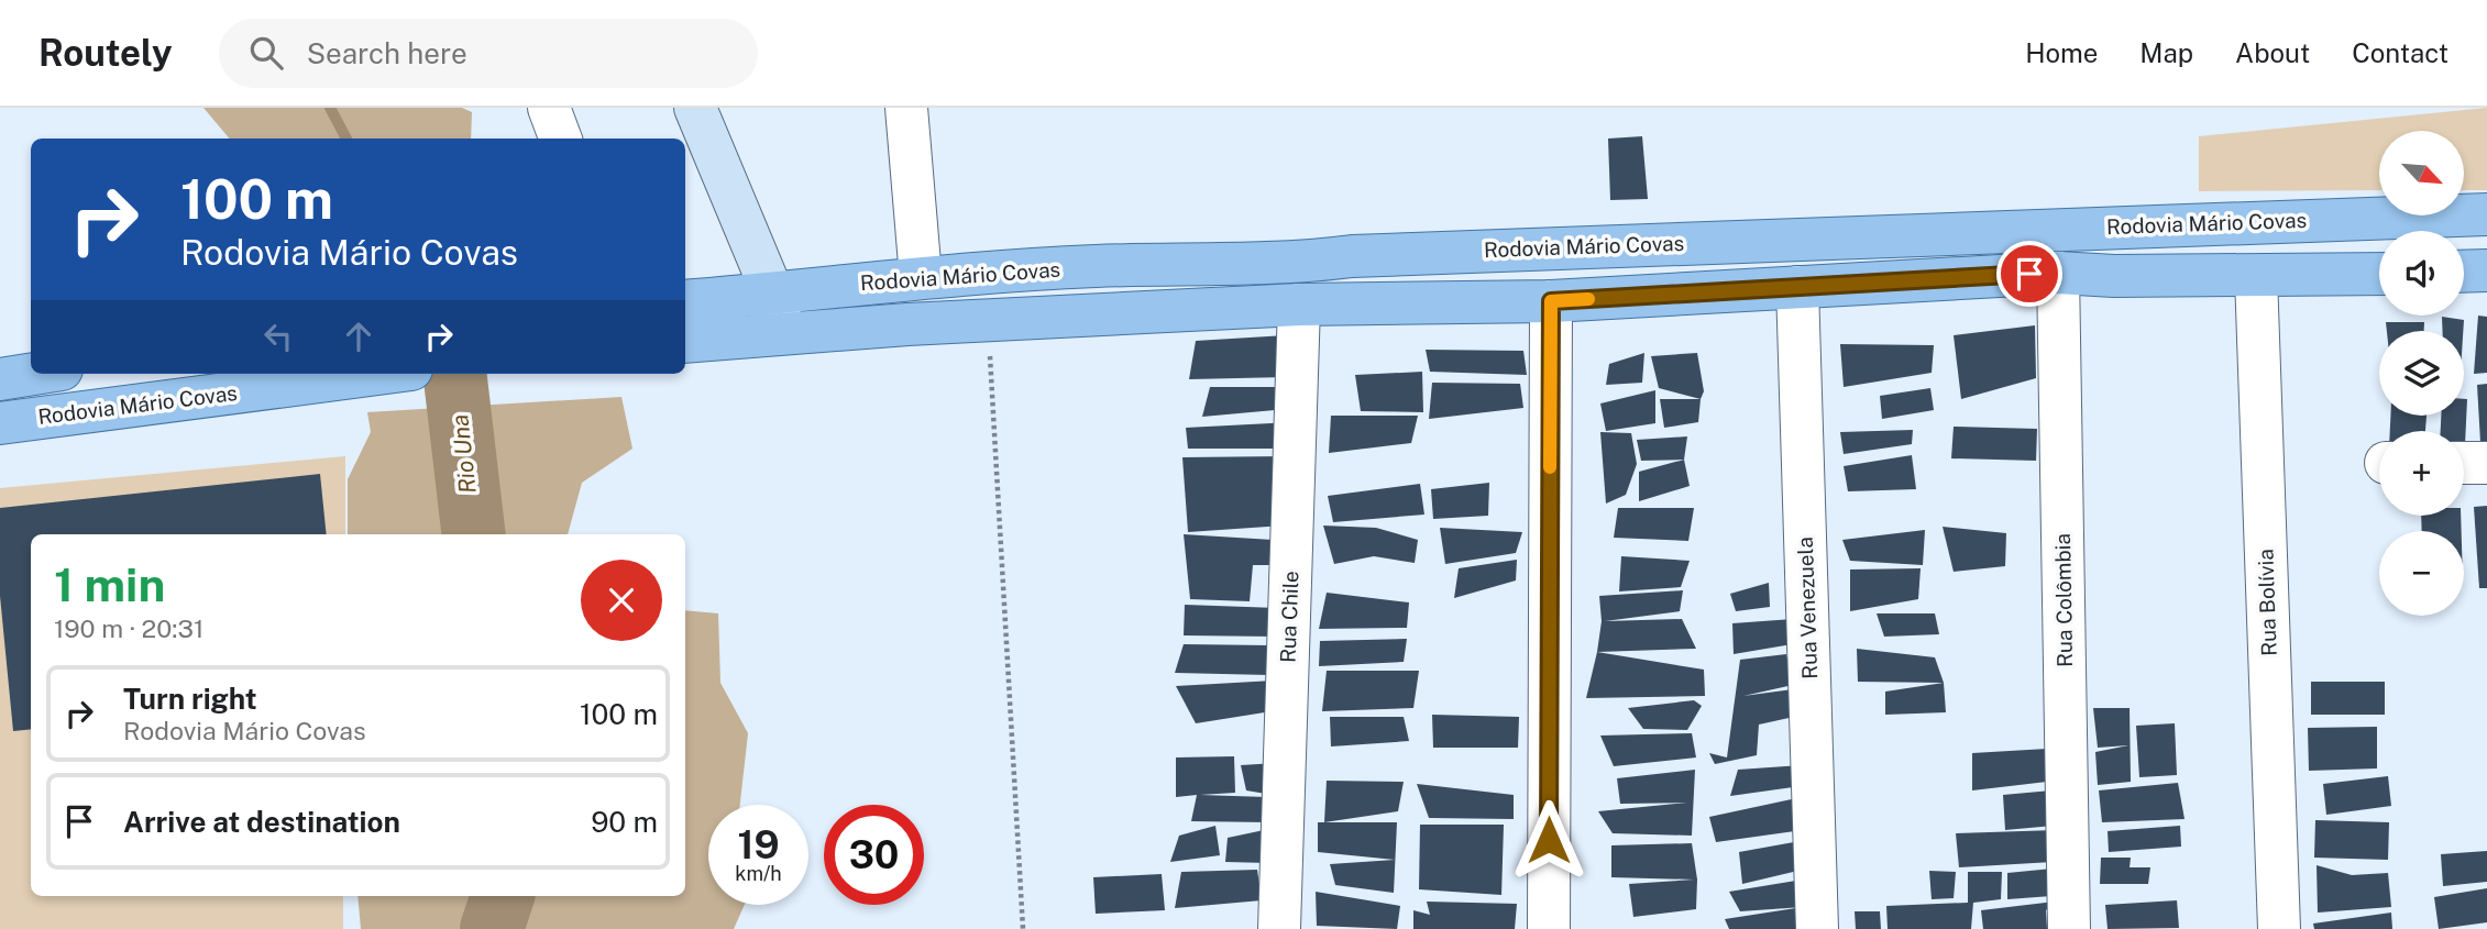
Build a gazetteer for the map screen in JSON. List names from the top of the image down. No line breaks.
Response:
{"streets":{"main road":["Rodovia Mário Covas"],"street":["Rua Colômbia","Rua Bolívia","Rua Venezuela","Rua Chile"]},"crossings":[["Rodovia Mário Covas","Rua Colômbia"],["Rodovia Mário Covas","Rua Bolívia"],["Rodovia Mário Covas","Rua Venezuela"],["Rodovia Mário Covas","Rua Chile"]],"water":["Rio Una"],"north":"bottom right","page":{"header":"Routely","search":"Search here","nav":["Home","Map","About","Contact"],"map_buttons":["+","−"],"turn":["100 m","Rodovia Mário Covas"],"heading":["1 min","190 m · 20:31"],"list":[{"name":"Turn right","note":"Rodovia Mário Covas","value":"100 m"},{"name":"Arrive at destination","value":"90 m"}],"speed":"19 km/h","limit":"30"}}
